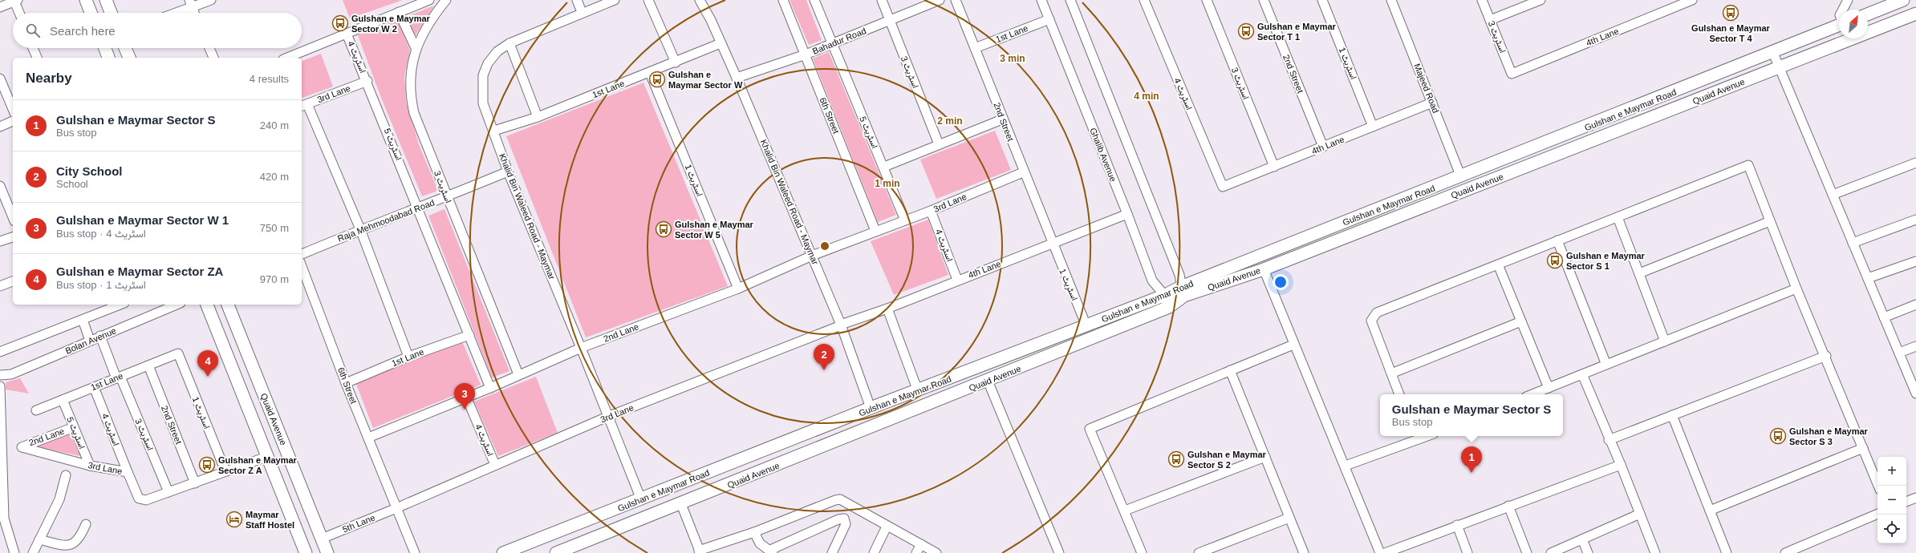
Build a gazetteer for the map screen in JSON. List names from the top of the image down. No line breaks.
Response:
{"streets":{"main road":["Quaid Avenue","Gulshan e Maymar Road"],"street":["1st Lane","اسٹریٹ 3","4th Lane","Bahadur Road","اسٹریٹ 4","اسٹریٹ 1","2nd Street","Majeed Road","3rd Lane","6th Street","اسٹریٹ 5","Ghalib Avenue","Khalid Bin Waleed Road - Maymar","Raja Mehmoodabad Road","2nd Lane","Bolan Avenue","5th Lane"]},"crossings":[["1st Lane","اسٹریٹ 3"],["1st Lane","اسٹریٹ 4"],["1st Lane","اسٹریٹ 1"],["1st Lane","2nd Street"],["1st Lane","6th Street"],["1st Lane","اسٹریٹ 5"],["1st Lane","Ghalib Avenue"],["1st Lane","Khalid Bin Waleed Road - Maymar"],["اسٹریٹ 3","4th Lane"],["اسٹریٹ 3","Bahadur Road"],["اسٹریٹ 3","3rd Lane"],["اسٹریٹ 3","Raja Mehmoodabad Road"],["اسٹریٹ 3","2nd Lane"],["اسٹریٹ 3","Bolan Avenue"],["4th Lane","اسٹریٹ 4"],["4th Lane","اسٹریٹ 1"],["4th Lane","2nd Street"],["4th Lane","Majeed Road"],["4th Lane","3rd Lane"],["4th Lane","Ghalib Avenue"],["4th Lane","Khalid Bin Waleed Road - Maymar"],["Bahadur Road","6th Street"],["Bahadur Road","اسٹریٹ 5"],["Bahadur Road","Khalid Bin Waleed Road - Maymar"],["اسٹریٹ 4","3rd Lane"],["اسٹریٹ 4","اسٹریٹ 5"],["اسٹریٹ 4","2nd Lane"],["اسٹریٹ 1","2nd Street"],["اسٹریٹ 1","3rd Lane"],["اسٹریٹ 1","Gulshan e Maymar Road"],["اسٹریٹ 1","2nd Lane"],["2nd Street","3rd Lane"],["Majeed Road","Gulshan e Maymar Road"],["Quaid Avenue","3rd Lane"],["Quaid Avenue","Gulshan e Maymar Road"],["Quaid Avenue","Ghalib Avenue"],["Quaid Avenue","5th Lane"],["3rd Lane","6th Street"],["3rd Lane","اسٹریٹ 5"],["3rd Lane","Khalid Bin Waleed Road - Maymar"],["3rd Lane","2nd Lane"],["3rd Lane","5th Lane"],["Gulshan e Maymar Road","Ghalib Avenue"],["Gulshan e Maymar Road","Khalid Bin Waleed Road - Maymar"],["6th Street","2nd Lane"],["6th Street","5th Lane"],["اسٹریٹ 5","Raja Mehmoodabad Road"],["اسٹریٹ 5","2nd Lane"],["Khalid Bin Waleed Road - Maymar","Raja Mehmoodabad Road"],["Khalid Bin Waleed Road - Maymar","2nd Lane"]],"places":{"bus stop":["Gulshan e Maymar Sector T 4","Gulshan e Maymar Sector W 2","Gulshan e Maymar Sector T 1","Gulshan e Maymar Sector W","Gulshan e Maymar Sector W 5","Gulshan e Maymar Sector S 1","Gulshan e Maymar Sector S 3","Gulshan e Maymar Sector S 2","Gulshan e Maymar Sector Z A"],"hotel":["Maymar Staff Hostel"]},"north":"top right","page":{"search":"Search here","heading":["Nearby","4 results"],"list":[{"mark":"1","name":"Gulshan e Maymar Sector S","note":"Bus stop","value":"240 m"},{"mark":"2","name":"City School","note":"School","value":"420 m"},{"mark":"3","name":"Gulshan e Maymar Sector W 1","note":"Bus stop · اسٹریٹ 4","value":"750 m"},{"mark":"4","name":"Gulshan e Maymar Sector ZA","note":"Bus stop · اسٹریٹ 1","value":"970 m"}],"pins":["2","4","3","1"],"popup":["Gulshan e Maymar Sector S","Bus stop"],"map_buttons":["+","−"]},"rings":["3 min","4 min","2 min","1 min"]}
